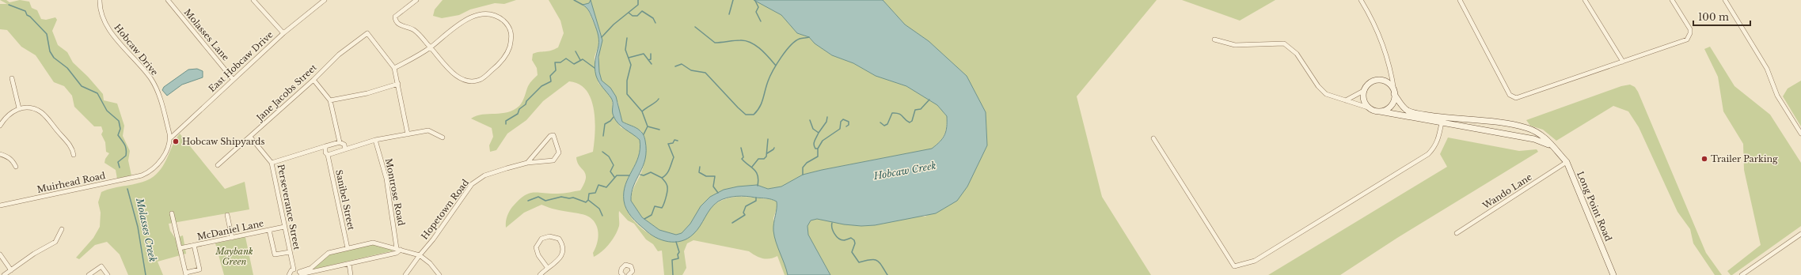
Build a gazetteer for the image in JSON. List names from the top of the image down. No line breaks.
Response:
{"streets":{"main road":["Long Point Road"],"street":["Molasses Lane","Hobcaw Drive","East Hobcaw Drive","Jane Jacobs Street","Muirhead Road","Wando Lane","Montrose Road","Sanibel Street","Perseverance Street","Hopetown Road","McDaniel Lane"]},"crossings":[["Molasses Lane","East Hobcaw Drive"],["Hobcaw Drive","East Hobcaw Drive"],["Hobcaw Drive","Muirhead Road"],["East Hobcaw Drive","Muirhead Road"],["Jane Jacobs Street","Perseverance Street"],["Wando Lane","Long Point Road"],["Perseverance Street","McDaniel Lane"]],"water":["Hobcaw Creek","Molasses Creek"],"parks":["Maybank Green"],"places":["Hobcaw Shipyards","Trailer Parking"],"scale_bar":"100 m"}
